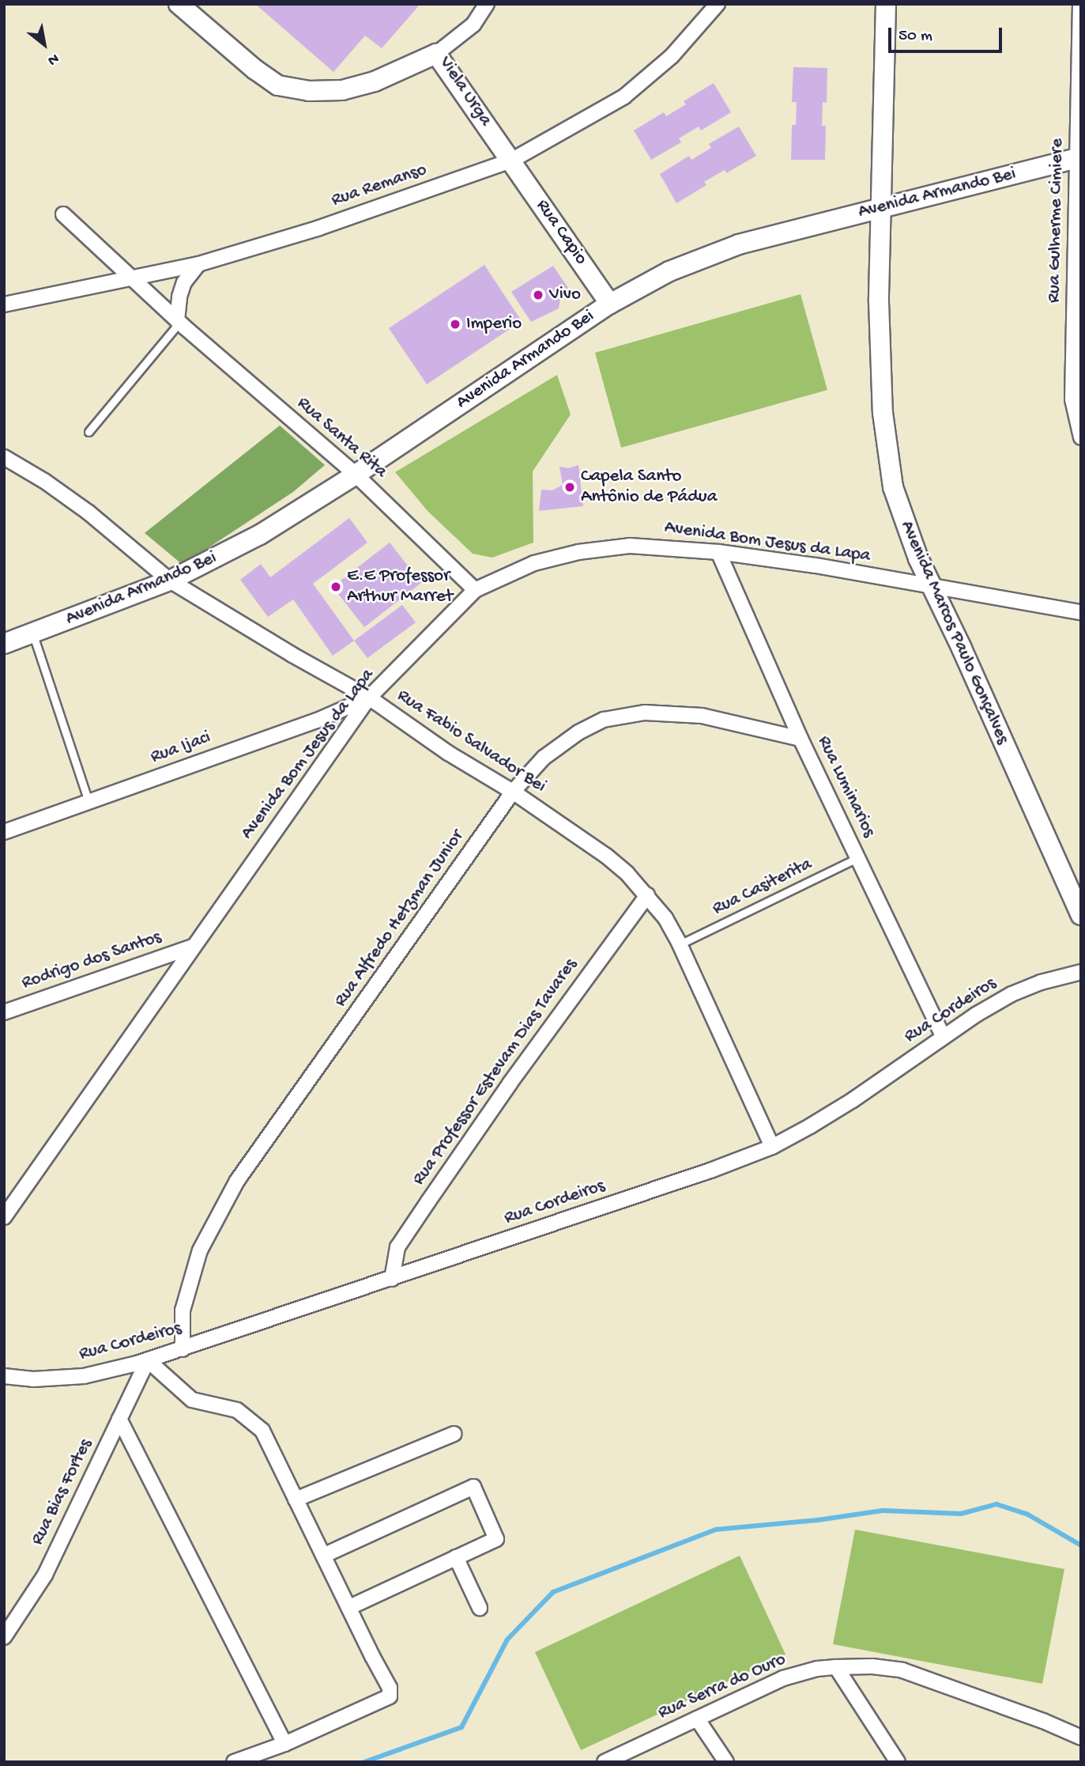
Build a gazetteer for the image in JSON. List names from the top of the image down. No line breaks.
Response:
{"streets":{"street":["Viela Urga","Rua Remanso","Avenida Armando Bei","Rua Gulherme Cimiere","Rua Capio","Rua Santa Rita","Avenida Bom Jesus da Lapa","Avenida Marcos Paulo Gonçalves","Rua Fabio Salvador Bei","Rua Ijaci","Rua Luminarios","Rua Alfredo Hetzman Junior","Rodrigo dos Santos","Rua Cordeiros","Rua Professor Estevam Dias Tavares","Rua Bias Fortes","Rua Serra do Ouro"],"lane":["Rua Casiterita"]},"crossings":[["Viela Urga","Rua Remanso"],["Viela Urga","Rua Capio"],["Rua Remanso","Rua Capio"],["Rua Remanso","Rua Santa Rita"],["Avenida Armando Bei","Rua Gulherme Cimiere"],["Avenida Armando Bei","Rua Capio"],["Avenida Armando Bei","Rua Santa Rita"],["Avenida Armando Bei","Avenida Marcos Paulo Gonçalves"],["Avenida Armando Bei","Rua Fabio Salvador Bei"],["Rua Santa Rita","Avenida Bom Jesus da Lapa"],["Avenida Bom Jesus da Lapa","Avenida Marcos Paulo Gonçalves"],["Avenida Bom Jesus da Lapa","Rua Fabio Salvador Bei"],["Avenida Bom Jesus da Lapa","Rua Ijaci"],["Avenida Bom Jesus da Lapa","Rua Luminarios"],["Avenida Bom Jesus da Lapa","Rodrigo dos Santos"],["Rua Fabio Salvador Bei","Rua Ijaci"],["Rua Fabio Salvador Bei","Rua Casiterita"],["Rua Fabio Salvador Bei","Rua Alfredo Hetzman Junior"],["Rua Fabio Salvador Bei","Rua Cordeiros"],["Rua Fabio Salvador Bei","Rua Professor Estevam Dias Tavares"],["Rua Luminarios","Rua Casiterita"],["Rua Luminarios","Rua Alfredo Hetzman Junior"],["Rua Luminarios","Rua Cordeiros"],["Rua Alfredo Hetzman Junior","Rua Cordeiros"],["Rua Cordeiros","Rua Professor Estevam Dias Tavares"],["Rua Cordeiros","Rua Bias Fortes"]],"places":["Vivo","Imperio","Capela Santo Antônio de Pádua","E.E Professor Arthur Marret"],"scale_bar":"50 m","north":"bottom right"}
